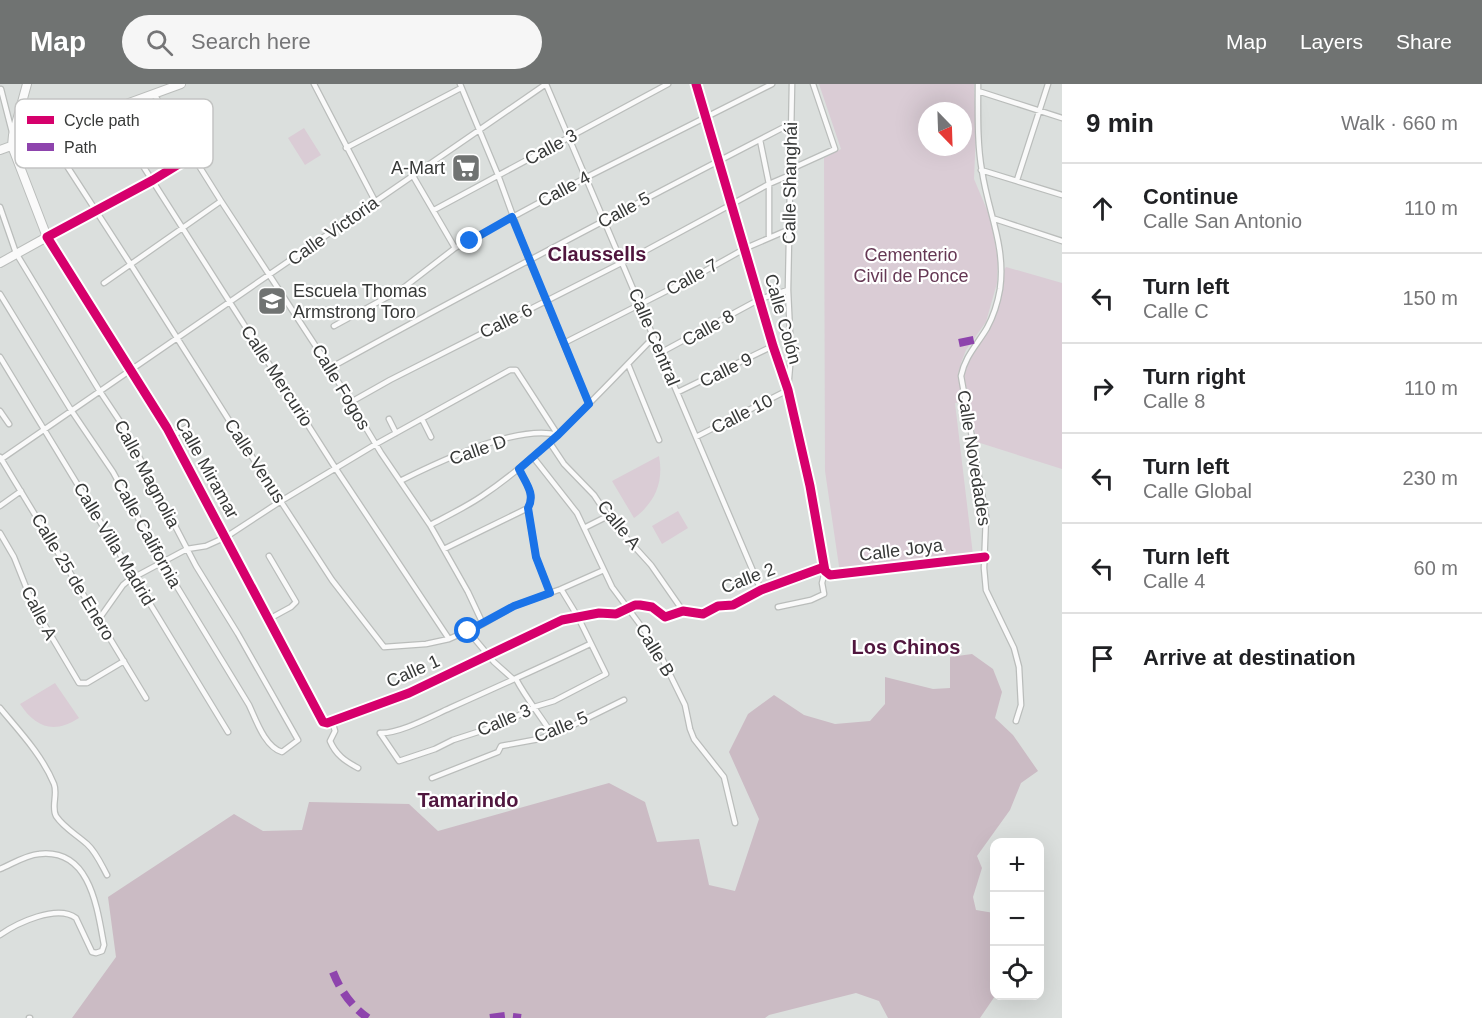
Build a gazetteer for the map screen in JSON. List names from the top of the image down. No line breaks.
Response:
{"streets":{"main road":["Calle Miramar"],"street":["Calle 3","Calle Shanghái","Calle 4","Calle 5","Calle Victoria","Calle 7","Calle Colón","Calle 6","Calle 8","Calle Central","Calle 9","Calle Mercurio","Calle Fogos","Calle 10","Calle D","Calle Novedades","Calle Venus","Calle Magnolia","Calle A","Calle California","Calle Villa Madrid","Calle Joya","Calle 25 de Enero","Calle 2","Calle B","Calle 1"]},"crossings":[["Calle 3","Calle Central"],["Calle Shanghái","Calle 5"],["Calle Shanghái","Calle 7"],["Calle Shanghái","Calle Colón"],["Calle Shanghái","Calle 6"],["Calle Shanghái","Calle 8"],["Calle Shanghái","Calle 10"],["Calle 4","Calle Colón"],["Calle 4","Calle Central"],["Calle 5","Calle Colón"],["Calle 5","Calle Central"],["Calle 5","Calle Fogos"],["Calle Victoria","Calle Central"],["Calle Victoria","Calle Mercurio"],["Calle Victoria","Calle Fogos"],["Calle Victoria","Calle Venus"],["Calle Victoria","Calle Miramar"],["Calle Victoria","Calle Magnolia"],["Calle Victoria","Calle California"],["Calle Victoria","Calle Villa Madrid"],["Calle Victoria","Calle 25 de Enero"],["Calle 7","Calle Colón"],["Calle 7","Calle Central"],["Calle Colón","Calle 6"],["Calle Colón","Calle 8"],["Calle Colón","Calle 9"],["Calle Colón","Calle 10"],["Calle Colón","Calle Joya"],["Calle Colón","Calle 2"],["Calle 6","Calle Central"],["Calle 6","Calle Fogos"],["Calle 8","Calle Central"],["Calle 8","Calle D"],["Calle 8","Calle A"],["Calle 8","Calle B"],["Calle Central","Calle 9"],["Calle Central","Calle 10"],["Calle Central","Calle 2"],["Calle Mercurio","Calle Venus"],["Calle Fogos","Calle D"],["Calle Novedades","Calle Joya"],["Calle Miramar","Calle 1"],["Calle Magnolia","Calle California"],["Calle A","Calle 25 de Enero"],["Calle A","Calle 2"],["Calle Joya","Calle 2"],["Calle 2","Calle B"],["Calle 2","Calle 1"],["Calle B","Calle 1"]],"districts":["Claussells","Los Chinos","Tamarindo"],"parks":["Cementerio Civil de Ponce"],"places":{"supermarket":["A-Mart"],"school or university":["Escuela Thomas Armstrong Toro"]},"legend":["Cycle path","Path"],"north":"bottom right","page":{"header":"Map","search":"Search here","nav":["Map","Layers","Share"],"heading":["9 min","Walk · 660 m"],"list":[["Continue","Calle San Antonio","110 m"],["Turn left","Calle C","150 m"],["Turn right","Calle 8","110 m"],["Turn left","Calle Global","230 m"],["Turn left","Calle 4","60 m"],"Arrive at destination"],"map_buttons":["+","−"]}}
